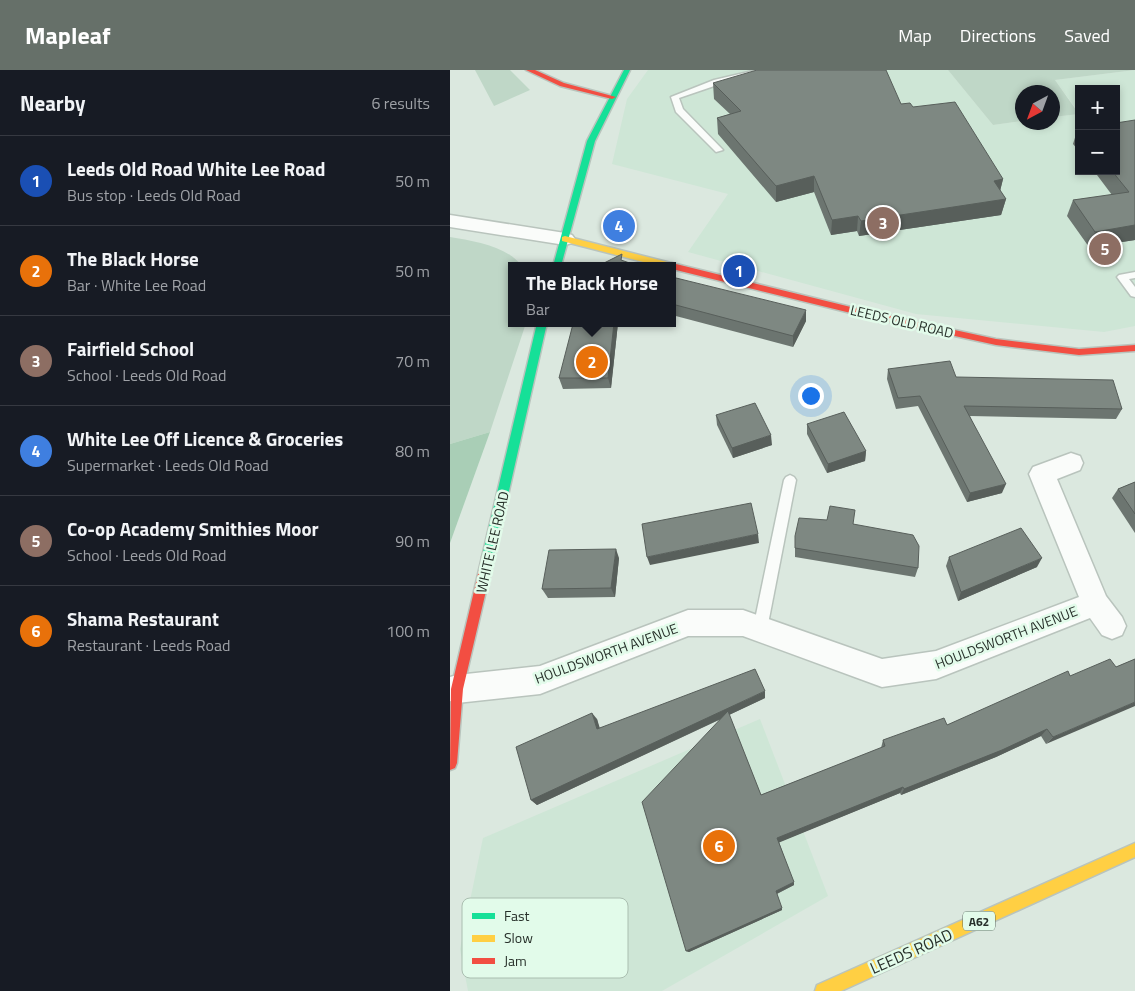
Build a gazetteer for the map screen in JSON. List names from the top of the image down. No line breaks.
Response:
{"streets":{"main road":["LEEDS OLD ROAD","WHITE LEE ROAD","A62","LEEDS ROAD"],"street":["HOULDSWORTH AVENUE"]},"crossings":[["WHITE LEE ROAD","HOULDSWORTH AVENUE"]],"legend":["Fast","Slow","Jam"],"north":"bottom left","page":{"header":"Mapleaf","nav":["Map","Directions","Saved"],"heading":["Nearby","6 results"],"map_buttons":["+","−"],"list":[{"mark":"1","name":"Leeds Old Road White Lee Road","note":"Bus stop · Leeds Old Road","value":"50 m"},{"mark":"2","name":"The Black Horse","note":"Bar · White Lee Road","value":"50 m"},{"mark":"3","name":"Fairfield School","note":"School · Leeds Old Road","value":"70 m"},{"mark":"4","name":"White Lee Off Licence & Groceries","note":"Supermarket · Leeds Old Road","value":"80 m"},{"mark":"5","name":"Co-op Academy Smithies Moor","note":"School · Leeds Old Road","value":"90 m"},{"mark":"6","name":"Shama Restaurant","note":"Restaurant · Leeds Road","value":"100 m"}],"pins":["3","4","5","1","2","6"],"popup":["The Black Horse","Bar"]}}
